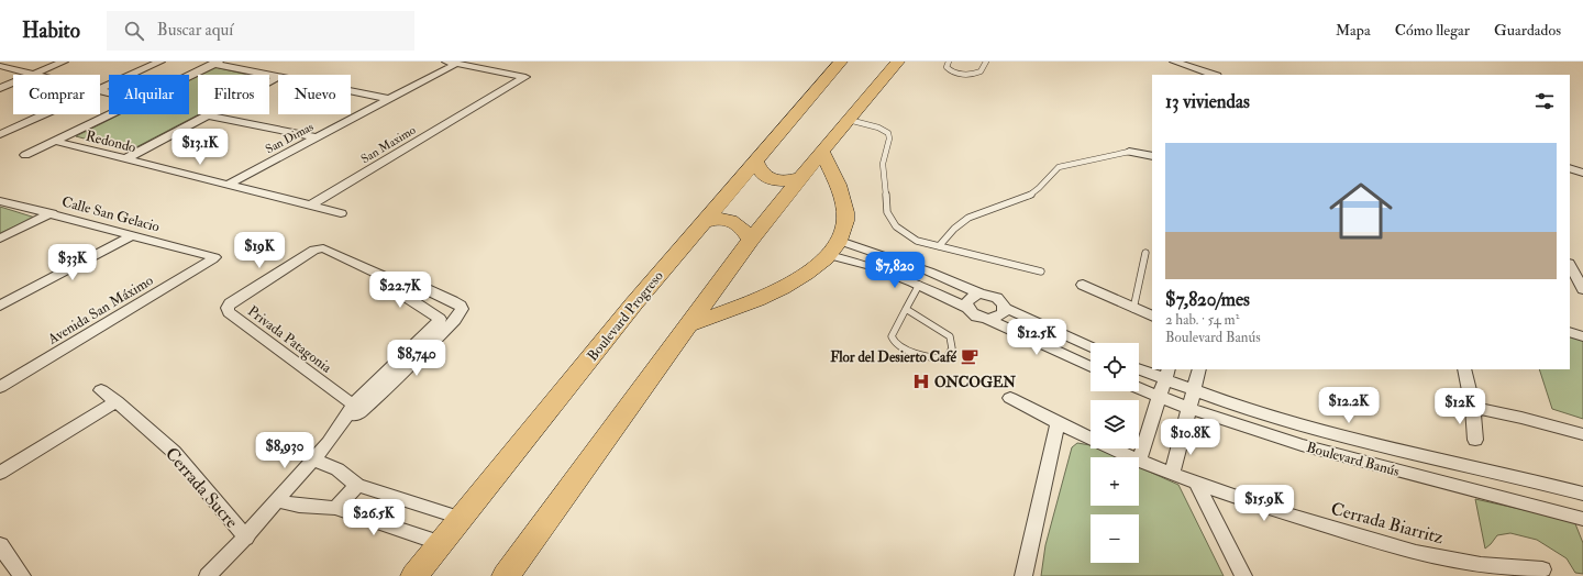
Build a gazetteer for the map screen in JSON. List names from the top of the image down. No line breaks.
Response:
{"streets":{"main road":["Boulevard Progreso"],"street":["San Dimas","Redondo","San Maximo","Calle San Gelacio","Avenida San Máximo","Privada Patagonia","Boulevard Banús","Cerrada Sucre","Cerrada Biarritz"]},"crossings":[["San Dimas","Redondo"],["San Dimas","San Maximo"],["Redondo","San Maximo"],["Calle San Gelacio","Avenida San Máximo"]],"places":{"cafe":["Flor del Desierto Café"],"hospital":["ONCOGEN"]},"page":{"header":"Habito","search":"Buscar aquí","nav":["Mapa","Cómo llegar","Guardados"],"chip":["Comprar","Alquilar","Filtros","Nuevo"],"heading":"13 viviendas","list":[{"name":"$7,820/mes","note":"2 hab. · 54 m² · Boulevard Banús"}],"price":["$13.1K","$19K","$33K","$7,820","$22.7K","$12.5K","$8,740","$12.2K","$12K","$10.8K","$8,930","$15.9K","$26.5K"],"map_buttons":["+","−"]}}
